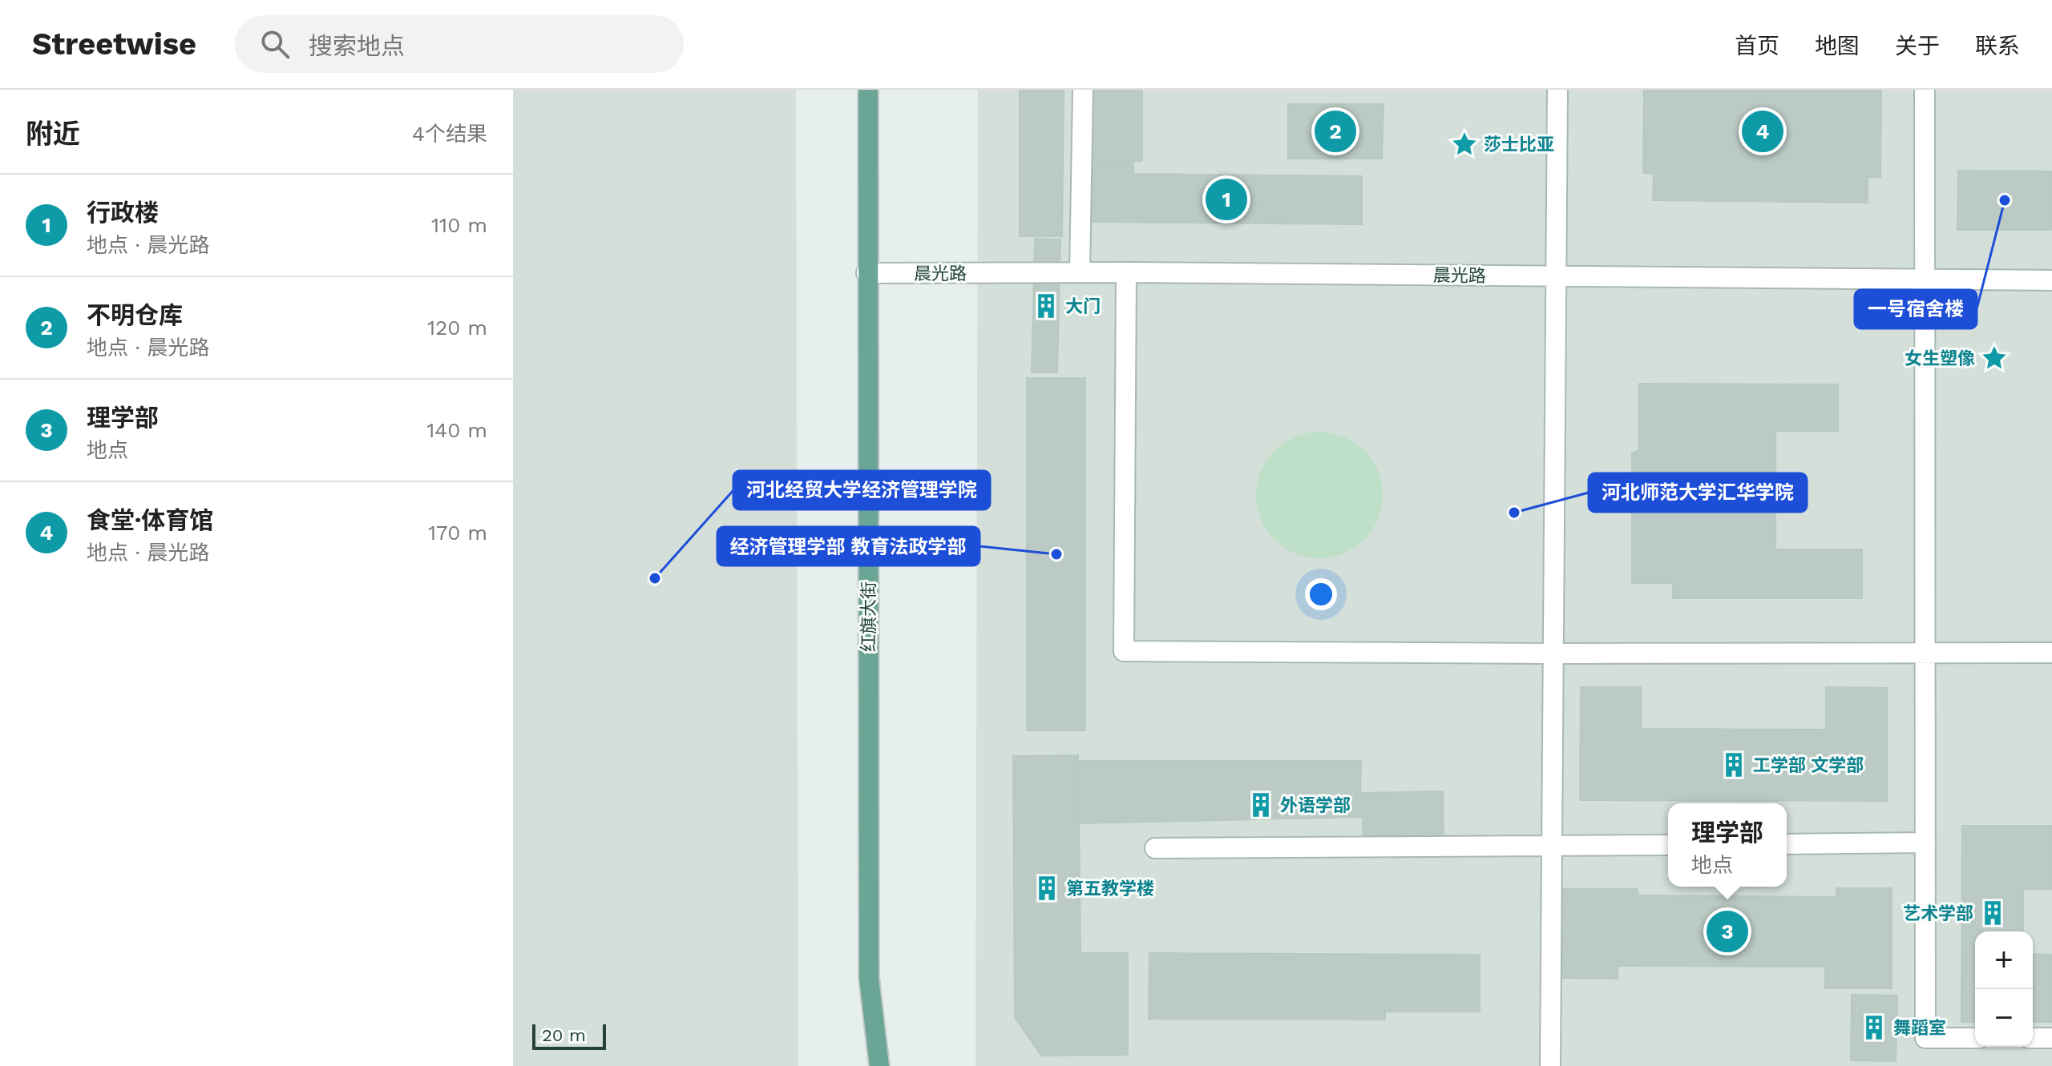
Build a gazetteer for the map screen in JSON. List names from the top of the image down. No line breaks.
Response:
{"streets":{"main road":["红旗大街"],"street":["晨光路"]},"crossings":[["晨光路","红旗大街"]],"places":{"place":["莎士比亚","女生塑像"],"other":["一号宿舍楼","河北师范大学汇华学院","经济管理学部 教育法政学部","河北经贸大学经济管理学院"],"building":["大门","工学部 文学部","外语学部","第五教学楼","艺术学部","舞蹈室"]},"scale_bar":"20 m","page":{"header":"Streetwise","search":"搜索地点","nav":["首页","地图","关于","联系"],"heading":["附近","4个结果"],"pins":["2","4","1","3"],"list":[{"mark":"1","name":"行政楼","note":"地点 · 晨光路","value":"110 m"},{"mark":"2","name":"不明仓库","note":"地点 · 晨光路","value":"120 m"},{"mark":"3","name":"理学部","note":"地点","value":"140 m"},{"mark":"4","name":"食堂·体育馆","note":"地点 · 晨光路","value":"170 m"}],"popup":["理学部","地点"],"map_buttons":["+","−"],"scale":"20 m"}}
